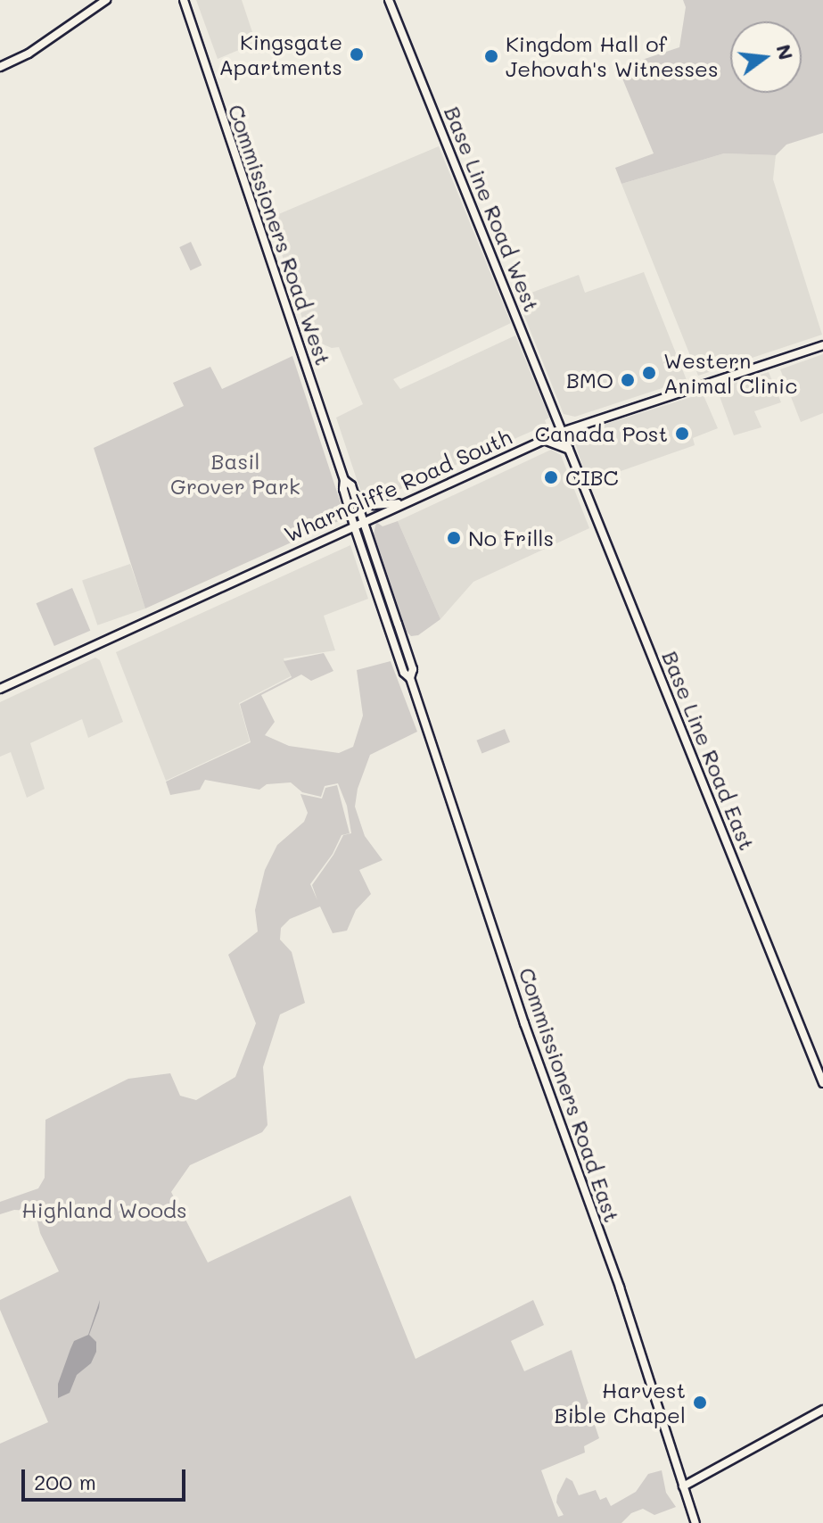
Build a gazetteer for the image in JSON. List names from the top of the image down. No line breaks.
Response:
{"streets":{"main road":["Base Line Road West","Commissioners Road West","Wharncliffe Road South","Base Line Road East","Commissioners Road East"]},"crossings":[["Base Line Road West","Wharncliffe Road South"],["Base Line Road West","Base Line Road East"],["Commissioners Road West","Wharncliffe Road South"],["Commissioners Road West","Commissioners Road East"],["Wharncliffe Road South","Base Line Road East"],["Wharncliffe Road South","Commissioners Road East"]],"parks":["Basil Grover Park","Highland Woods"],"places":["Kingsgate Apartments","Kingdom Hall of Jehovah's Witnesses","Western Animal Clinic","BMO","Canada Post","CIBC","No Frills","Harvest Bible Chapel"],"scale_bar":"200 m","north":"right"}
